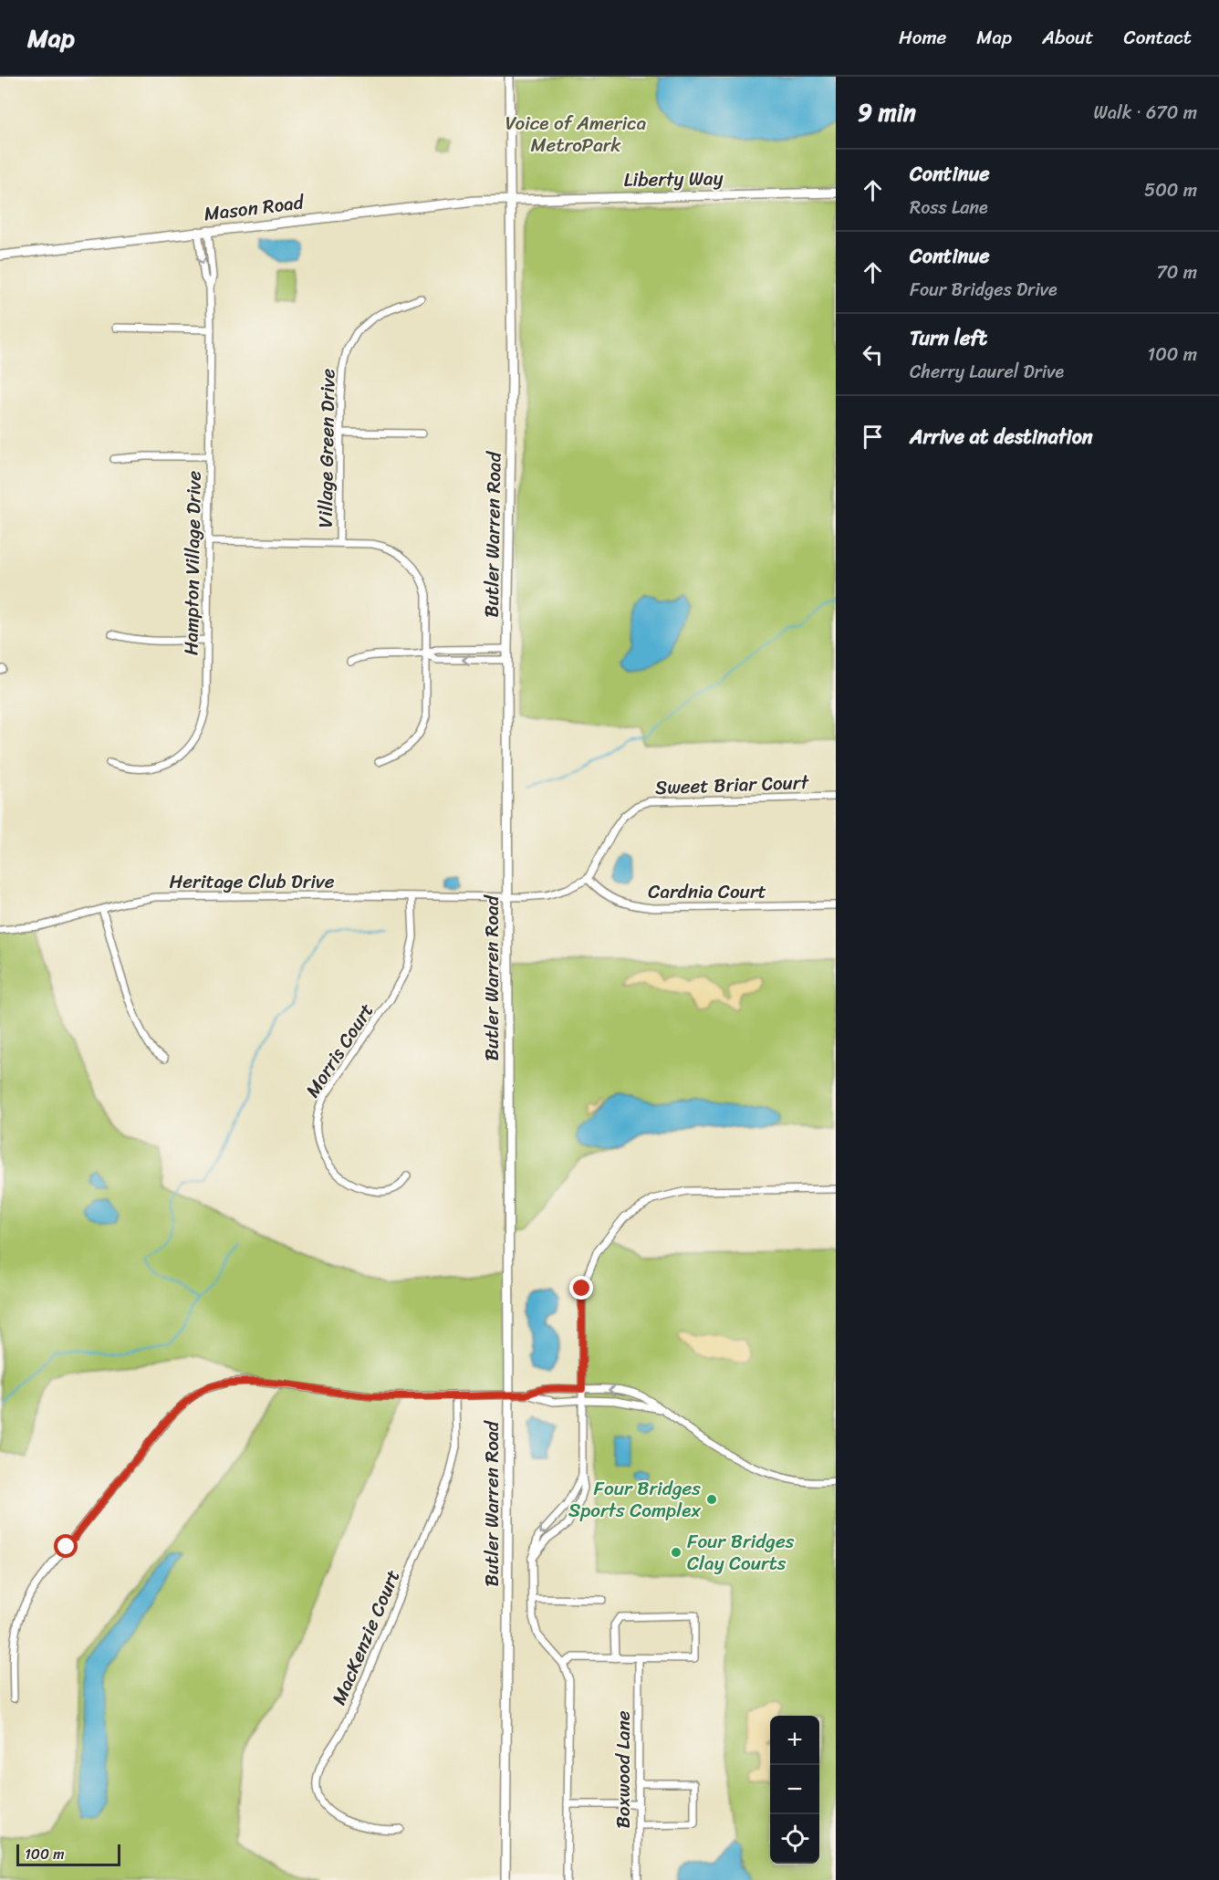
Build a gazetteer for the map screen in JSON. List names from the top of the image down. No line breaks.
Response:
{"streets":{"main road":["Liberty Way","Mason Road","Butler Warren Road"],"street":["Village Green Drive","Hampton Village Drive","Sweet Briar Court","Heritage Club Drive","Cardnia Court","Morris Court","MacKenzie Court","Boxwood Lane"]},"crossings":[["Liberty Way","Mason Road"],["Liberty Way","Butler Warren Road"],["Mason Road","Butler Warren Road"],["Mason Road","Hampton Village Drive"],["Butler Warren Road","Heritage Club Drive"],["Sweet Briar Court","Cardnia Court"],["Heritage Club Drive","Morris Court"]],"parks":["Voice of America MetroPark"],"places":["Four Bridges Sports Complex","Four Bridges Clay Courts"],"scale_bar":"100 m","page":{"header":"Map","nav":["Home","Map","About","Contact"],"heading":["9 min","Walk · 670 m"],"list":[["Continue","Ross Lane","500 m"],["Continue","Four Bridges Drive","70 m"],["Turn left","Cherry Laurel Drive","100 m"],"Arrive at destination"],"map_buttons":["+","−"],"scale":"100 m"}}
